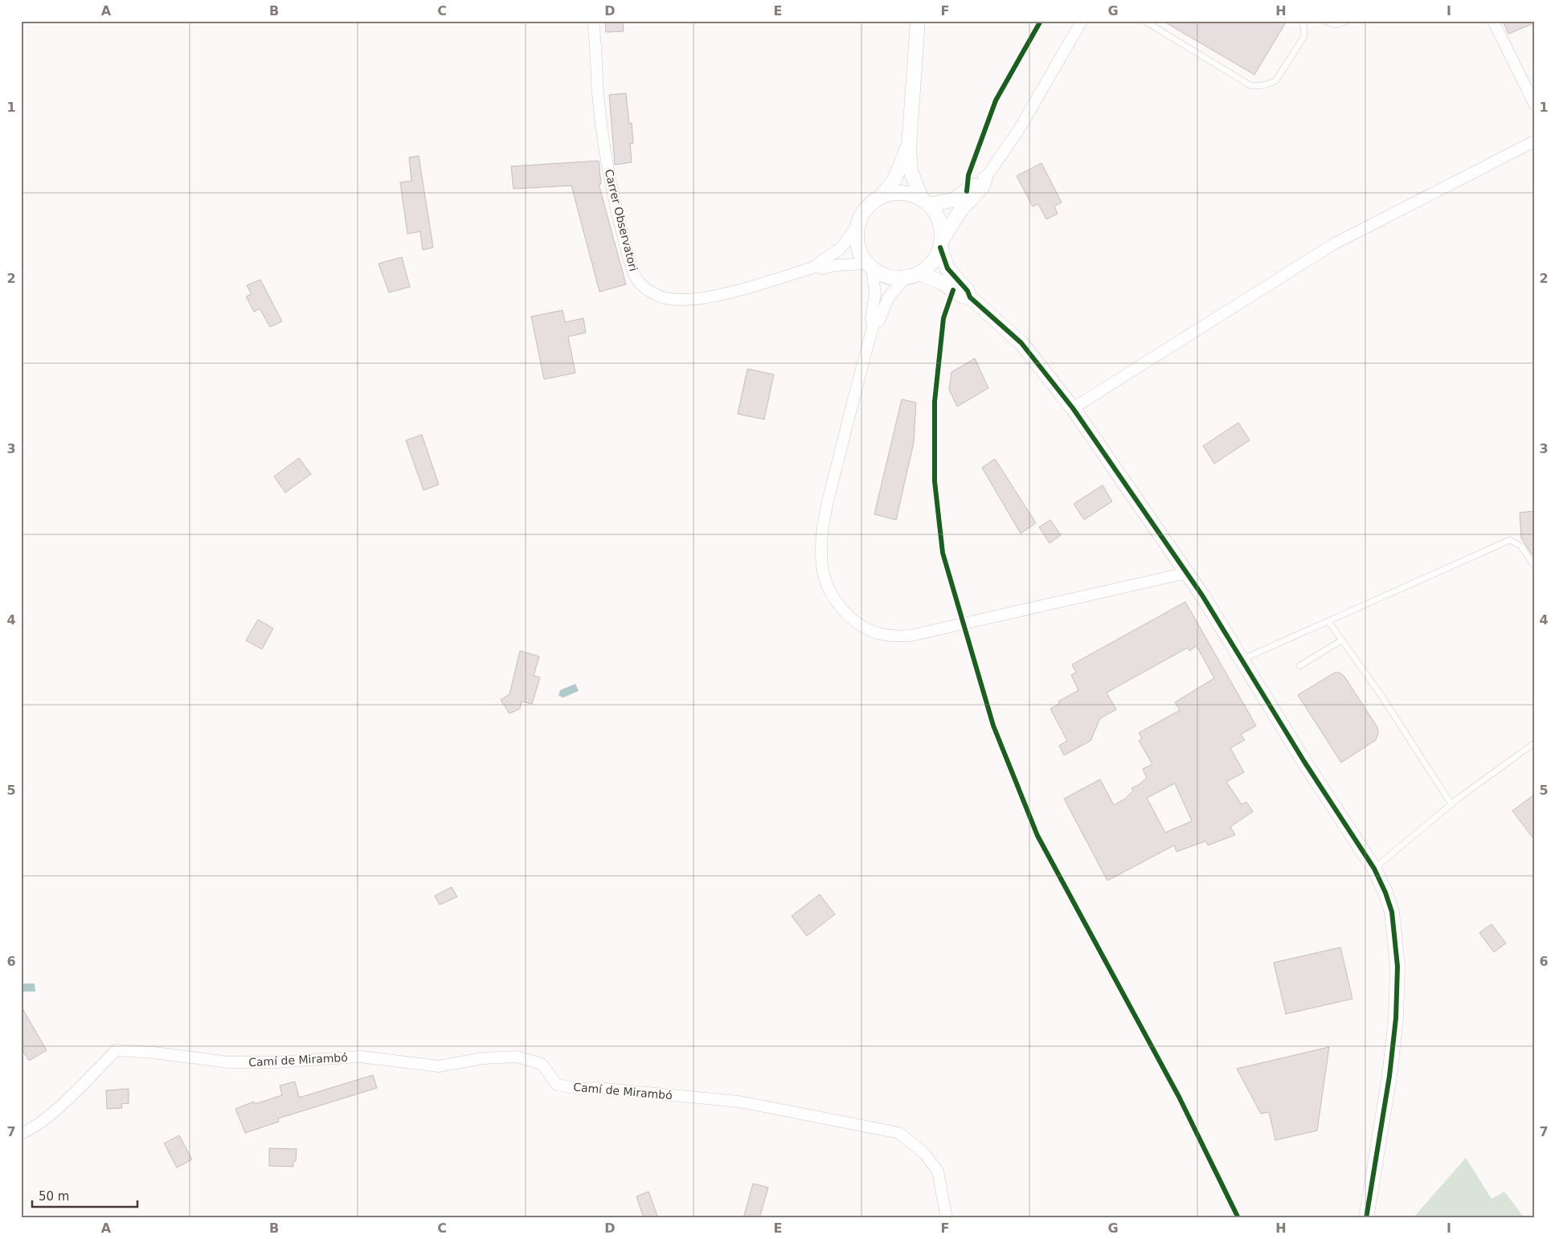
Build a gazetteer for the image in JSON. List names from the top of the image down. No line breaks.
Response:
{"streets":{"street":["Carrer Observatori","Camí de Mirambó"]},"scale_bar":"50 m","grid":{"columns":["A","B","C","D","E","F","G","H","I"],"rows":["1","2","3","4","5","6","7"]}}
